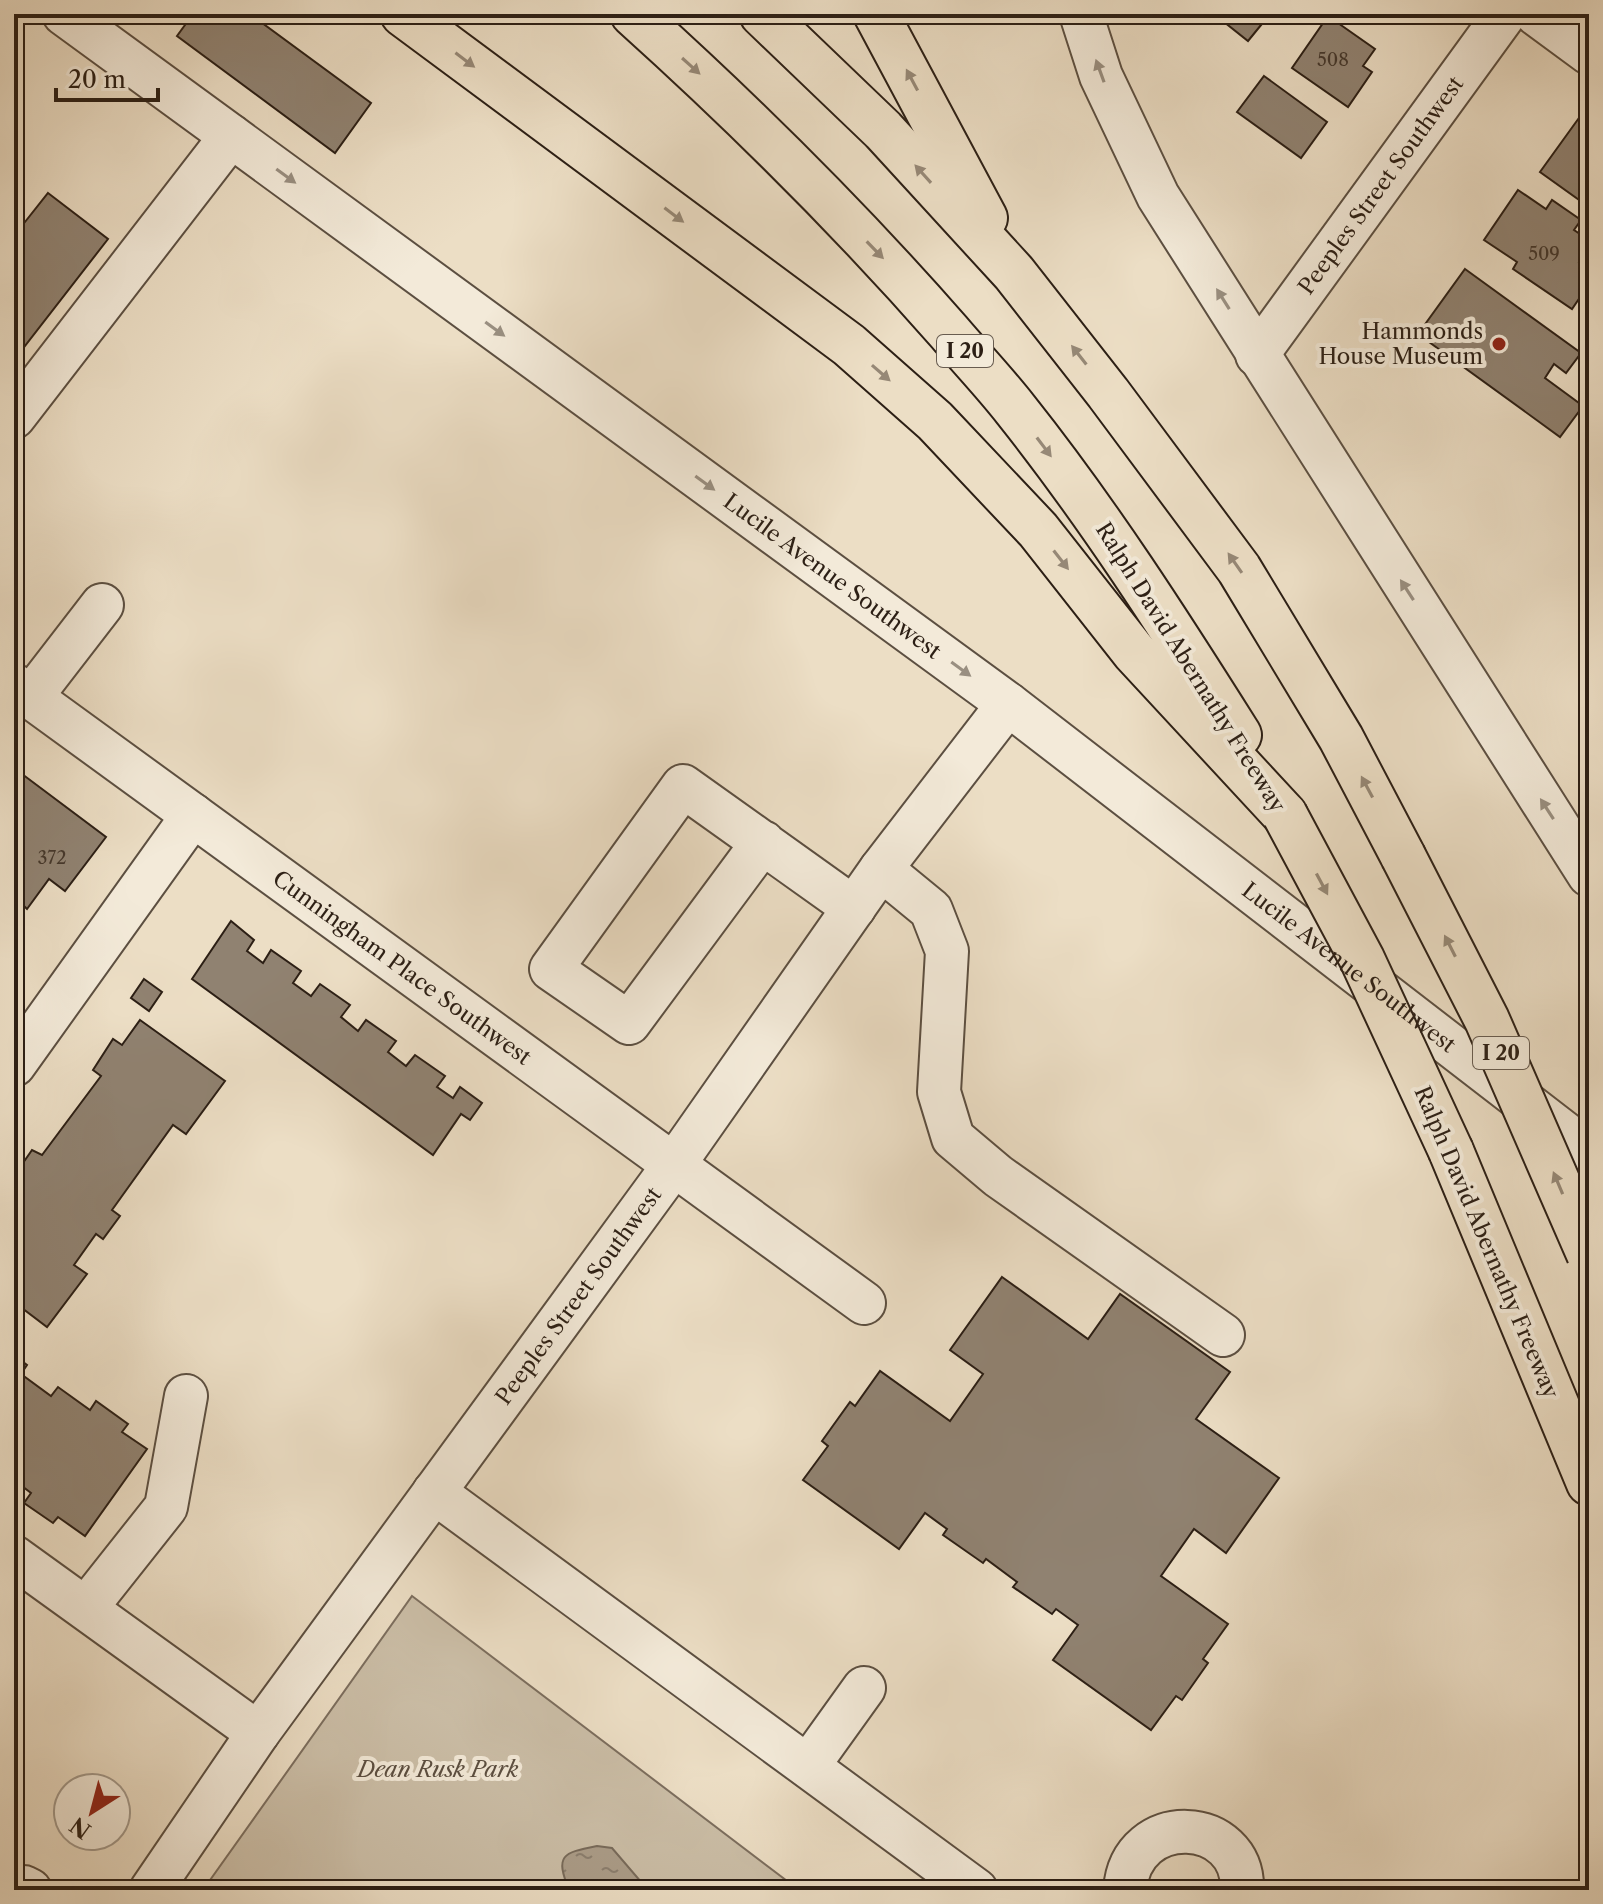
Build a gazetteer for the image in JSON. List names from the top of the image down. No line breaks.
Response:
{"streets":{"highway":["I 20","Ralph David Abernathy Freeway"],"street":["Peeples Street Southwest","Lucile Avenue Southwest","Cunningham Place Southwest"]},"crossings":[["Peeples Street Southwest","Lucile Avenue Southwest"],["Peeples Street Southwest","Cunningham Place Southwest"]],"one_way":["Lucile Avenue Southwest"],"parks":["Dean Rusk Park"],"places":["Hammonds House Museum"],"house_numbers":["508","509","372"],"scale_bar":"20 m","north":"bottom left"}
